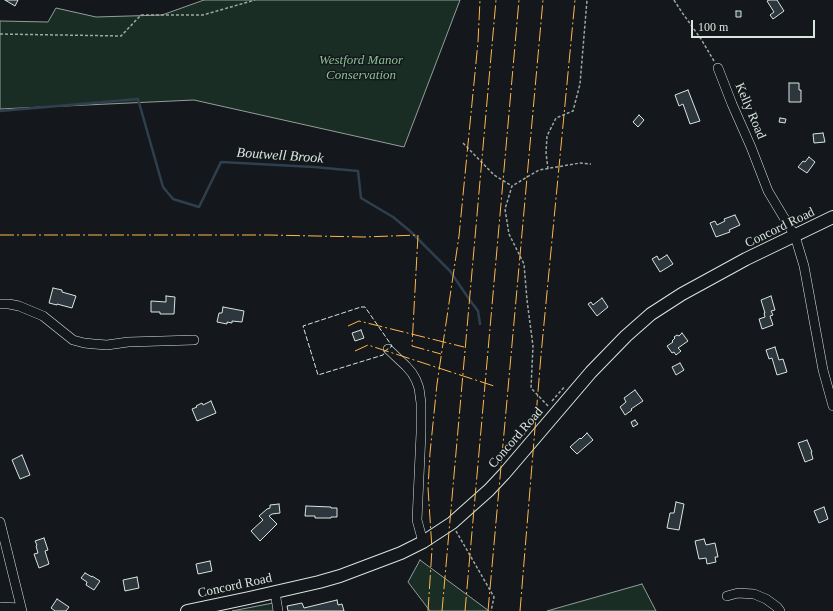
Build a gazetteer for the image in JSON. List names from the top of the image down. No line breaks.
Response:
{"streets":{"main road":["Concord Road"],"street":["Kelly Road"]},"crossings":[["Kelly Road","Concord Road"]],"water":["Boutwell Brook"],"parks":["Westford Manor Conservation"],"scale_bar":"100 m"}
